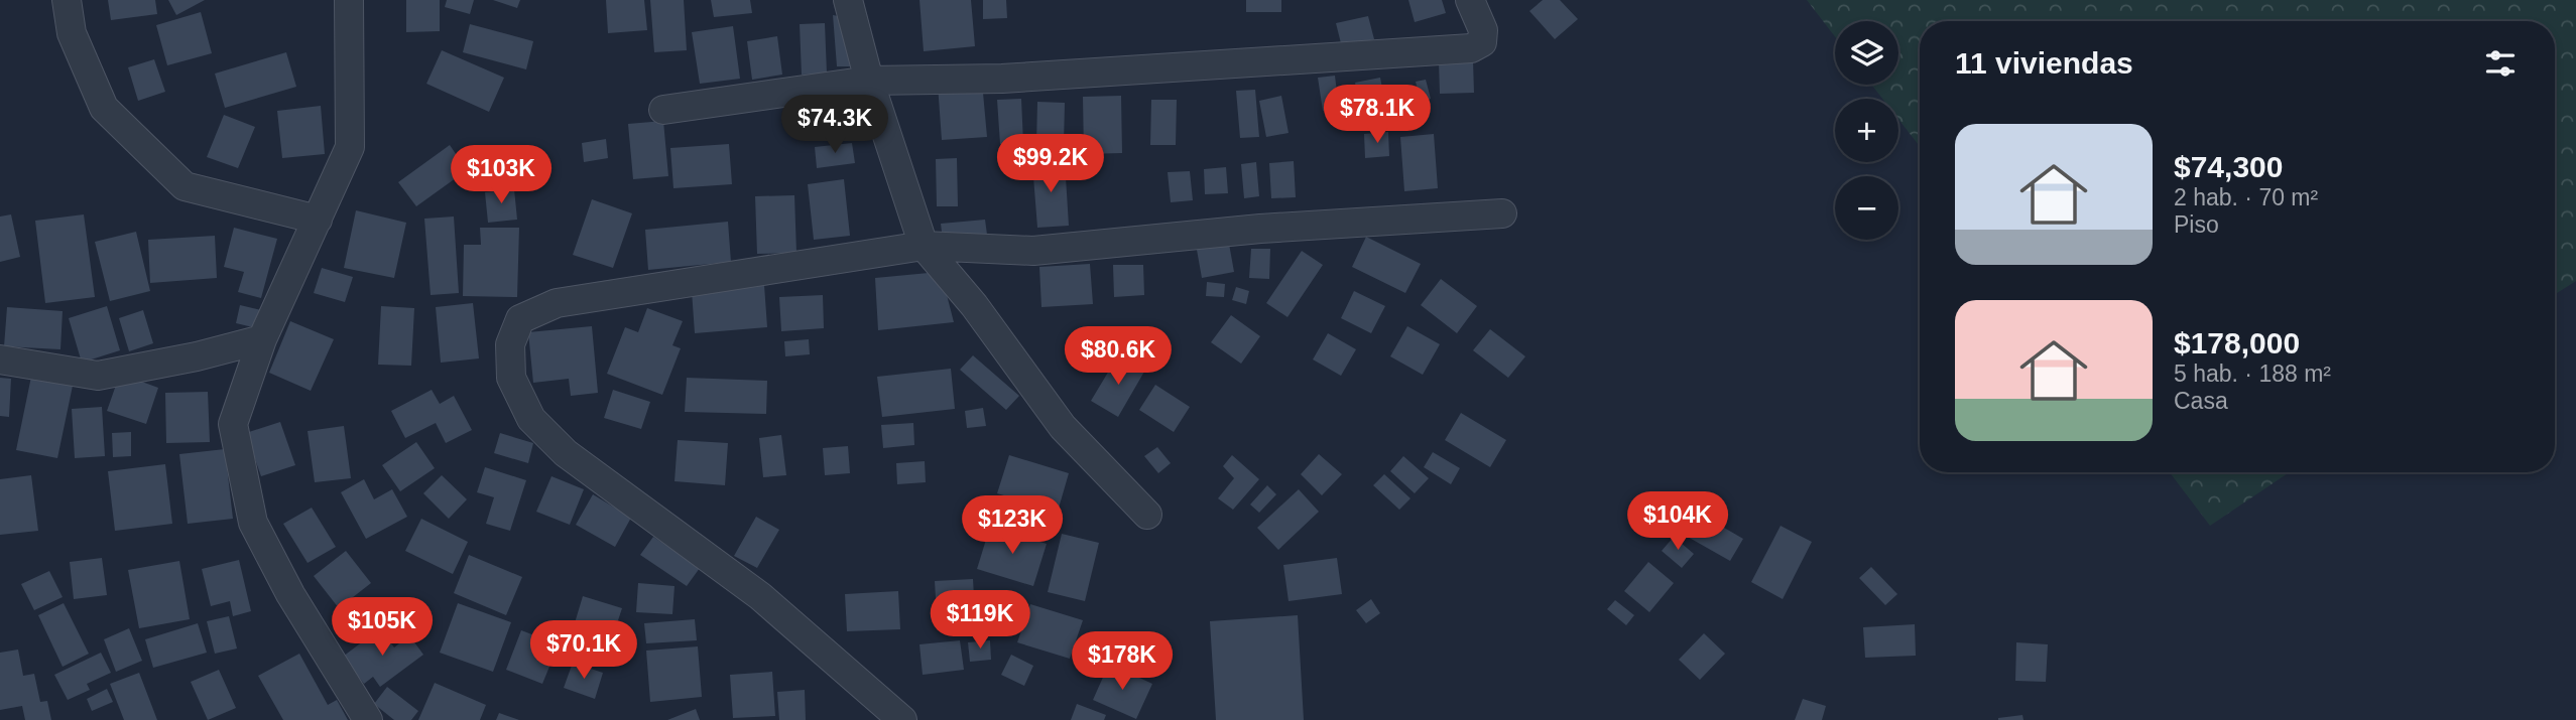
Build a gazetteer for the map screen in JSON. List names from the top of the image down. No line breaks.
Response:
{"page":{"map_buttons":["+","−"],"heading":"11 viviendas","price":["$78.1K","$74.3K","$99.2K","$103K","$80.6K","$104K","$123K","$119K","$105K","$70.1K","$178K"],"list":[{"name":"$74,300","note":"2 hab. · 70 m² · Piso"},{"name":"$178,000","note":"5 hab. · 188 m² · Casa"}]}}
